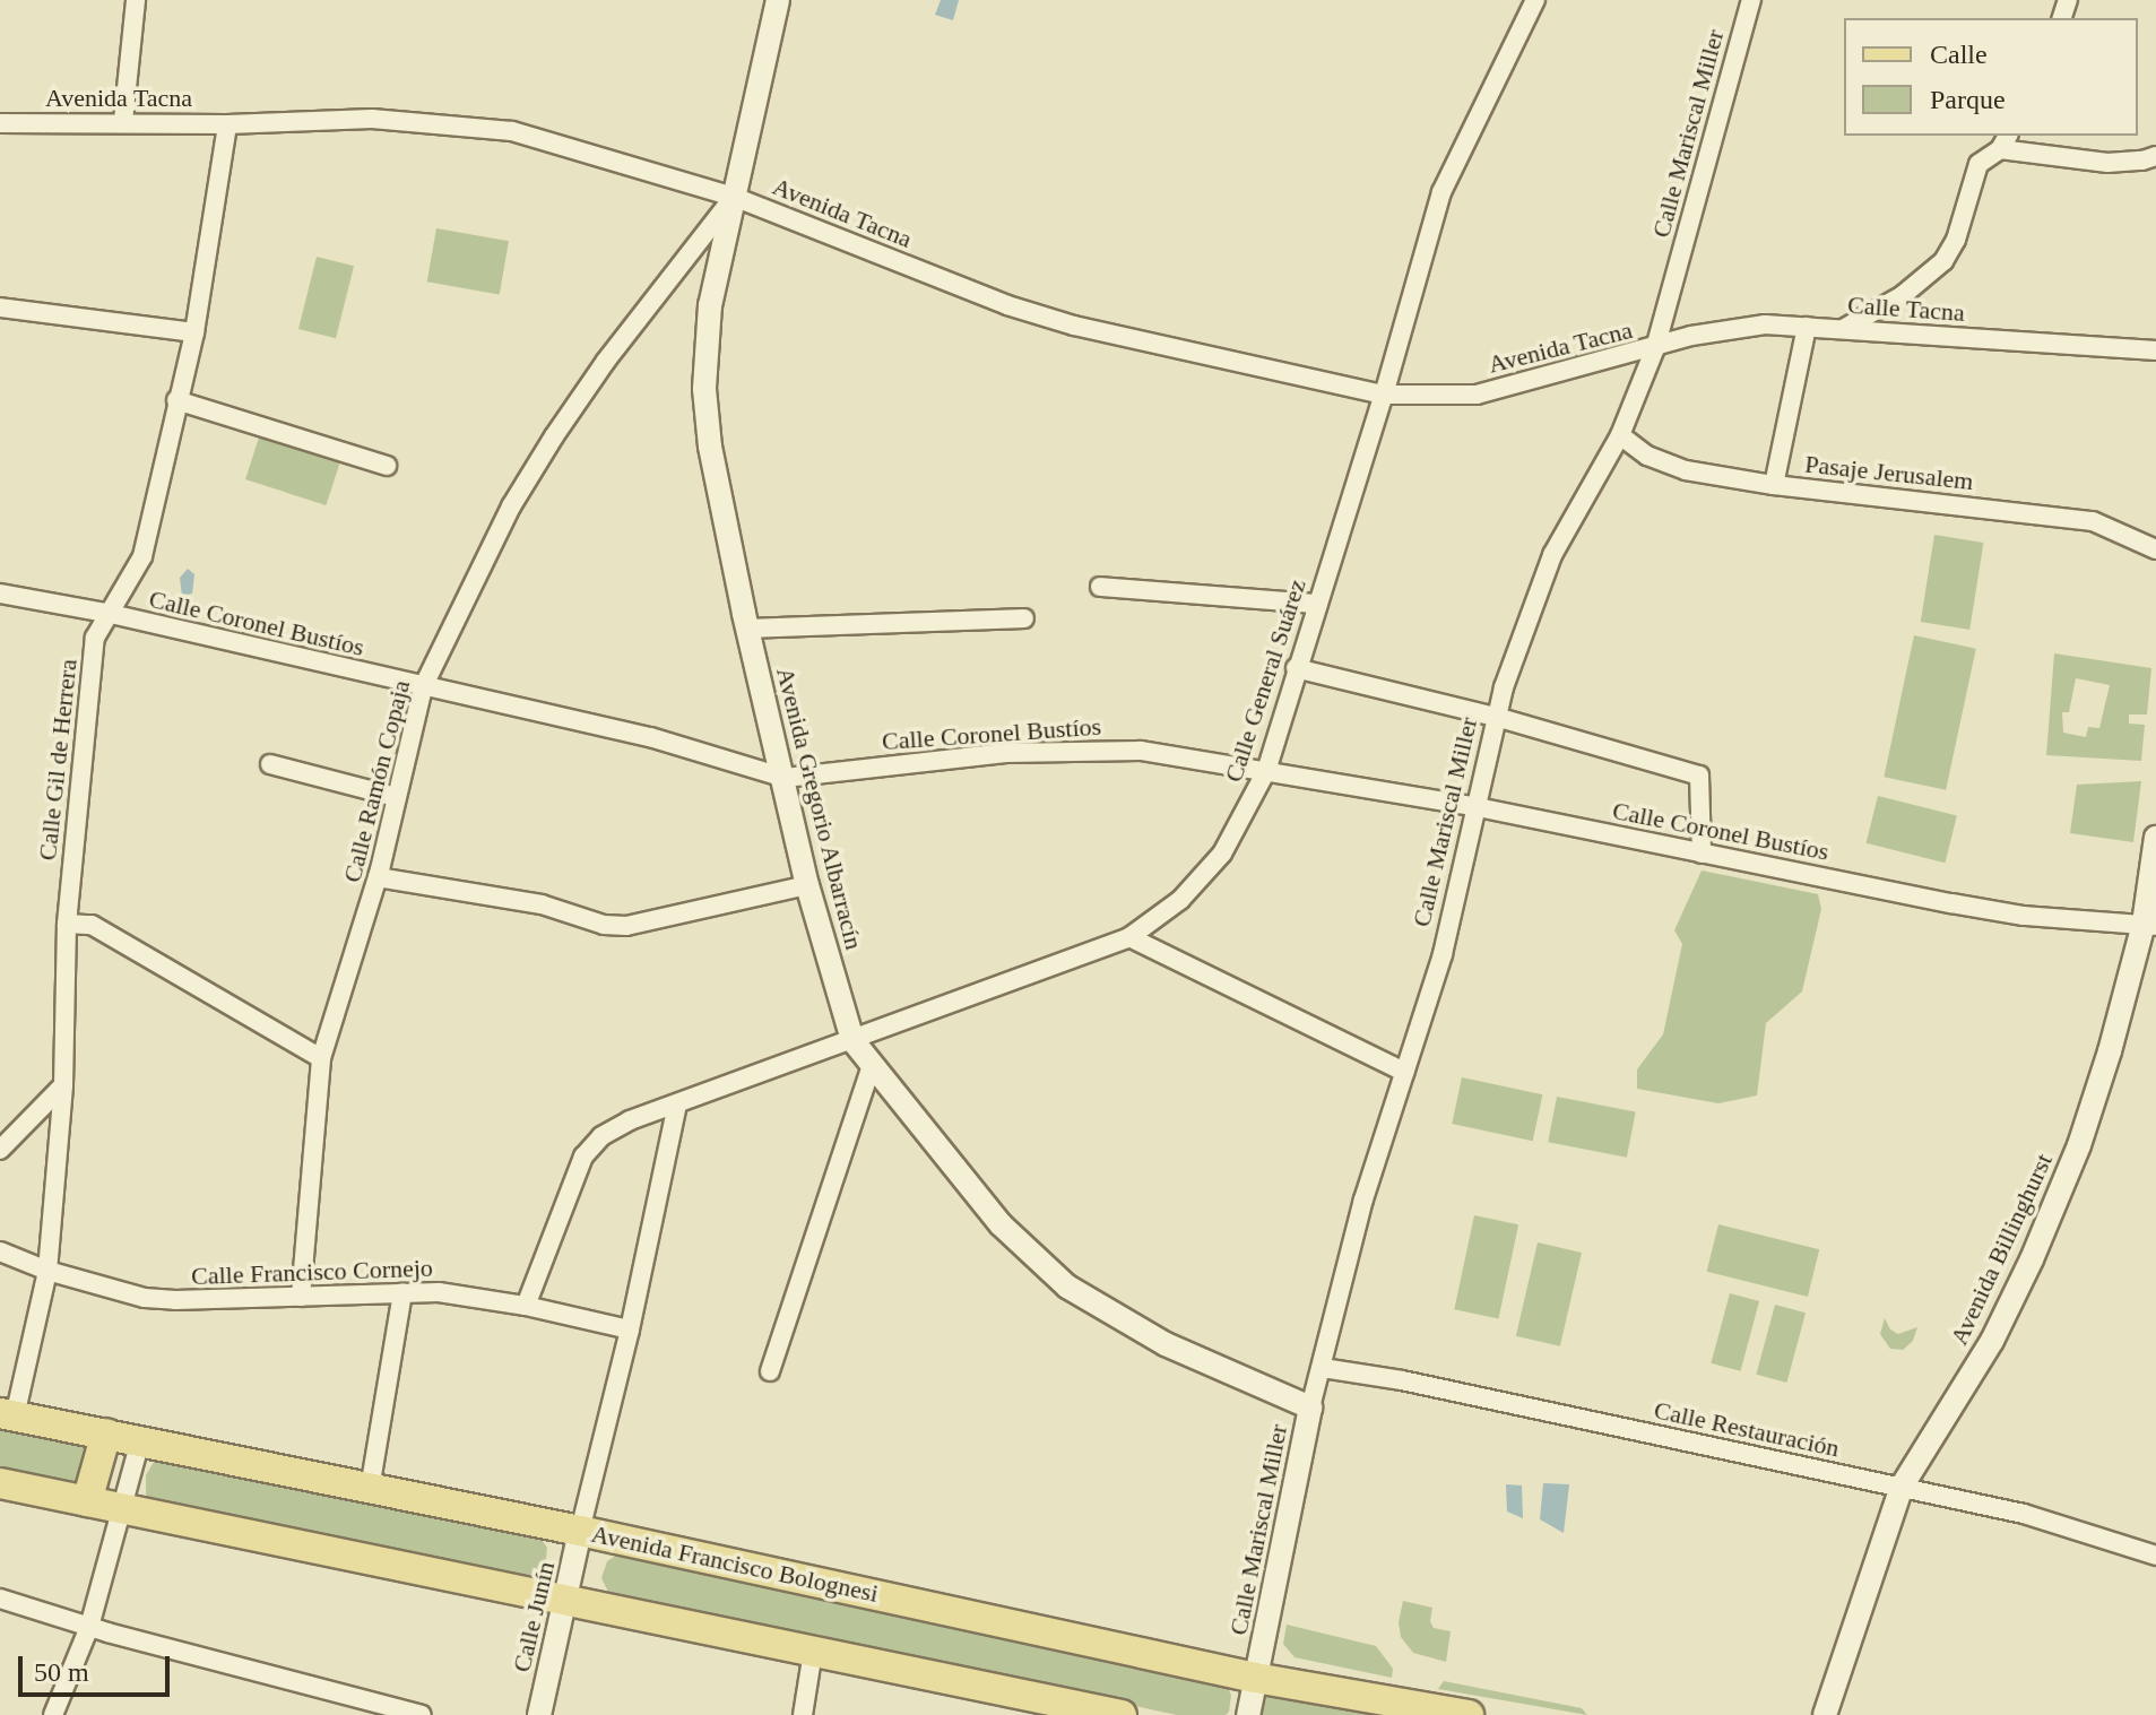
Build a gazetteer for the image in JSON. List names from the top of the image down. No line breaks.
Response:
{"streets":{"main road":["Avenida Francisco Bolognesi"],"street":["Avenida Tacna","Calle Mariscal Miller","Calle Tacna","Pasaje Jerusalem","Calle Coronel Bustíos","Calle General Suárez","Calle Gil de Herrera","Calle Ramón Copaja","Avenida Gregorio Albarracín","Avenida Billinghurst","Calle Francisco Cornejo","Calle Restauración","Calle Junín"]},"crossings":[["Avenida Tacna","Calle Mariscal Miller"],["Avenida Tacna","Calle Tacna"],["Avenida Tacna","Calle General Suárez"],["Avenida Tacna","Calle Gil de Herrera"],["Avenida Tacna","Calle Ramón Copaja"],["Avenida Tacna","Avenida Gregorio Albarracín"],["Calle Mariscal Miller","Calle Tacna"],["Calle Mariscal Miller","Pasaje Jerusalem"],["Calle Mariscal Miller","Calle Coronel Bustíos"],["Calle Mariscal Miller","Avenida Gregorio Albarracín"],["Calle Mariscal Miller","Calle Restauración"],["Calle Mariscal Miller","Avenida Francisco Bolognesi"],["Calle Coronel Bustíos","Calle General Suárez"],["Calle Coronel Bustíos","Calle Gil de Herrera"],["Calle Coronel Bustíos","Calle Ramón Copaja"],["Calle Coronel Bustíos","Avenida Gregorio Albarracín"],["Calle Coronel Bustíos","Avenida Billinghurst"],["Calle General Suárez","Avenida Gregorio Albarracín"],["Calle General Suárez","Calle Francisco Cornejo"],["Calle Gil de Herrera","Calle Francisco Cornejo"],["Calle Gil de Herrera","Avenida Francisco Bolognesi"],["Calle Ramón Copaja","Avenida Gregorio Albarracín"],["Calle Ramón Copaja","Calle Francisco Cornejo"],["Avenida Billinghurst","Calle Restauración"],["Avenida Francisco Bolognesi","Calle Junín"]],"legend":["Calle","Parque"],"scale_bar":"50 m"}
